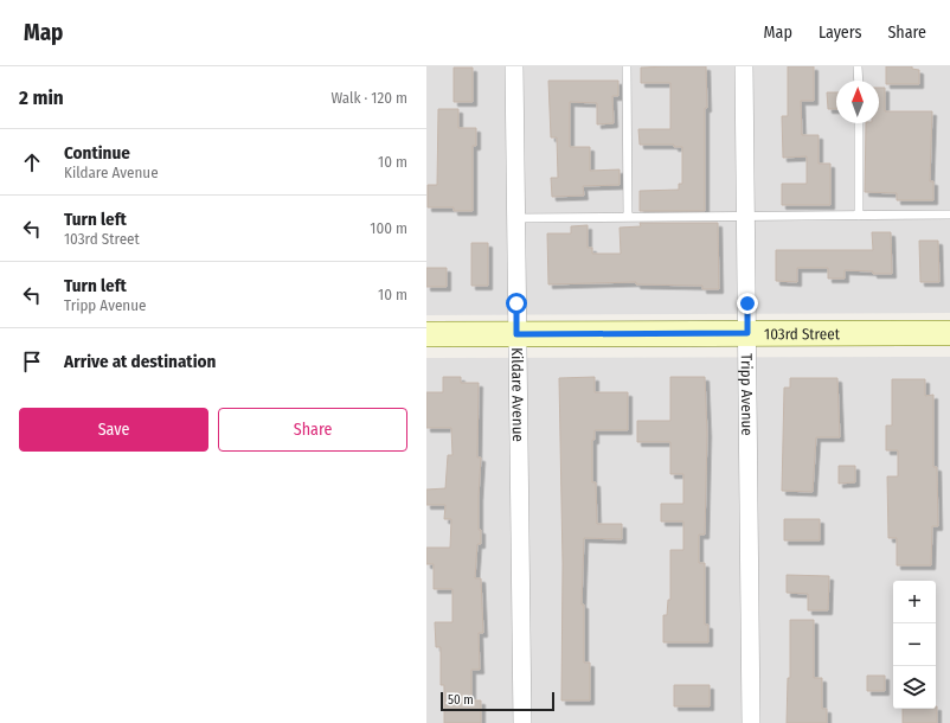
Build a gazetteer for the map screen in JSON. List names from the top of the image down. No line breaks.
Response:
{"streets":{"main road":["103rd Street"],"street":["Kildare Avenue","Tripp Avenue"]},"crossings":[["103rd Street","Kildare Avenue"],["103rd Street","Tripp Avenue"]],"scale_bar":"50 m","north":"top","page":{"header":"Map","nav":["Map","Layers","Share"],"heading":["2 min","Walk · 120 m"],"list":[["Continue","Kildare Avenue","10 m"],["Turn left","103rd Street","100 m"],["Turn left","Tripp Avenue","10 m"],"Arrive at destination"],"buttons":["Save","Share"],"map_buttons":["+","−"],"scale":"50 m"}}
